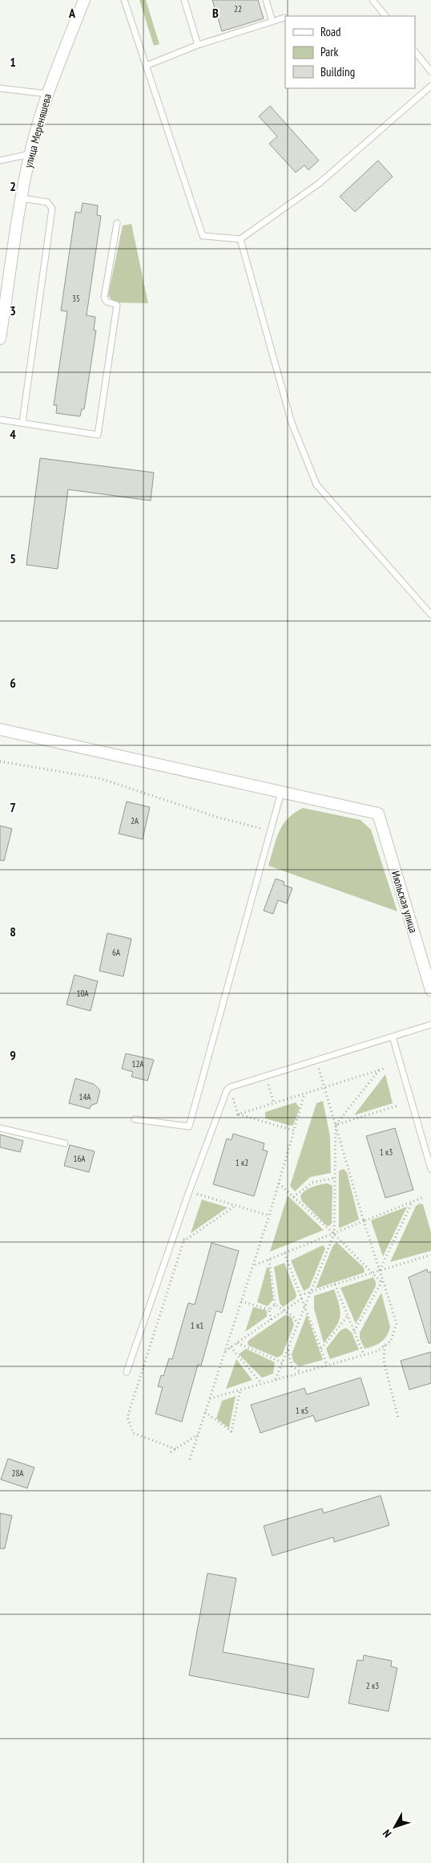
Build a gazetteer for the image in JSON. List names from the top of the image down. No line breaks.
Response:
{"streets":{"street":["улица Мереняшева","Июльская улица"]},"house_numbers":["22","35","2А","6А","10А","12А","14А","1 к3","16А","1 к2","1 к1","1 к5","28А","2 к3"],"legend":["Road","Park","Building"],"north":"bottom left","grid":{"columns":["A","B"],"rows":["1","2","3","4","5","6","7","8","9"]}}
